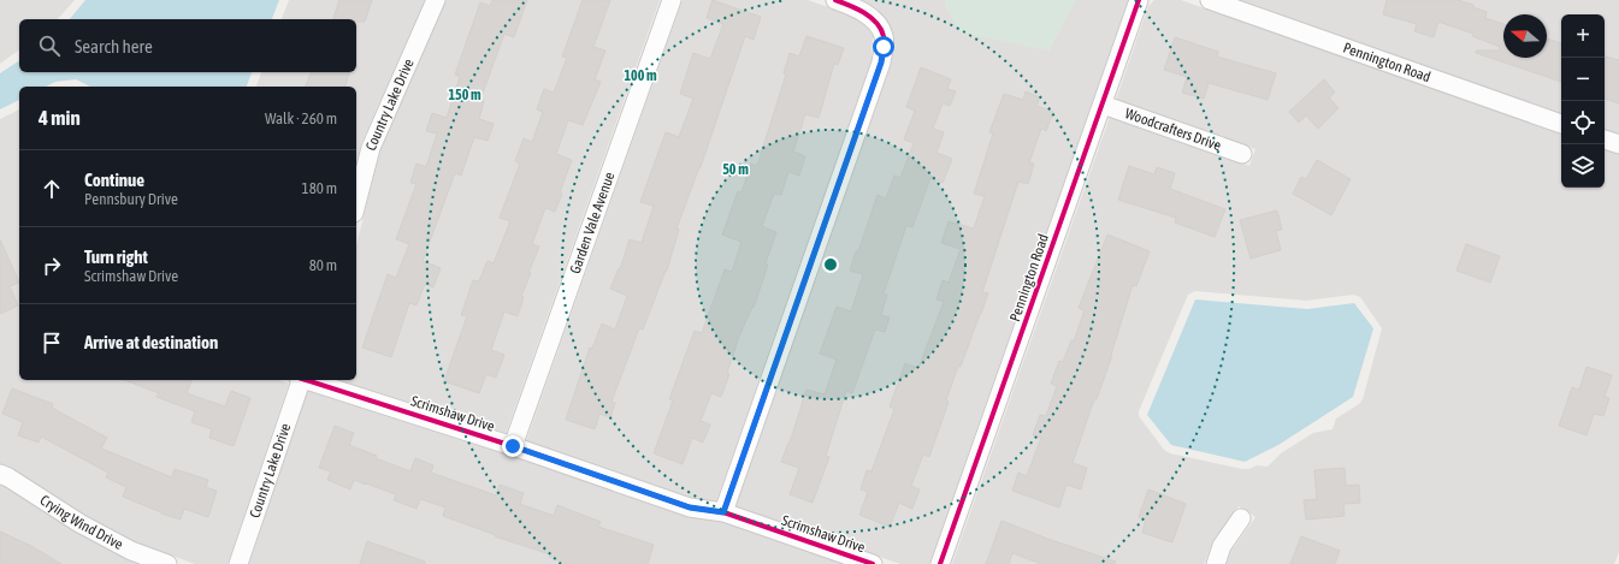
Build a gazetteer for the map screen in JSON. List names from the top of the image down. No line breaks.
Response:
{"streets":{"street":["Pennington Road","Country Lake Drive","Woodcrafters Drive","Garden Vale Avenue","Scrimshaw Drive","Crying Wind Drive"]},"crossings":[["Pennington Road","Woodcrafters Drive"],["Garden Vale Avenue","Scrimshaw Drive"]],"north":"left","page":{"map_buttons":["+","−"],"search":"Search here","heading":["4 min","Walk · 260 m"],"list":[["Continue","Pennsbury Drive","180 m"],["Turn right","Scrimshaw Drive","80 m"],"Arrive at destination"]},"rings":["100 m","150 m","50 m"]}
